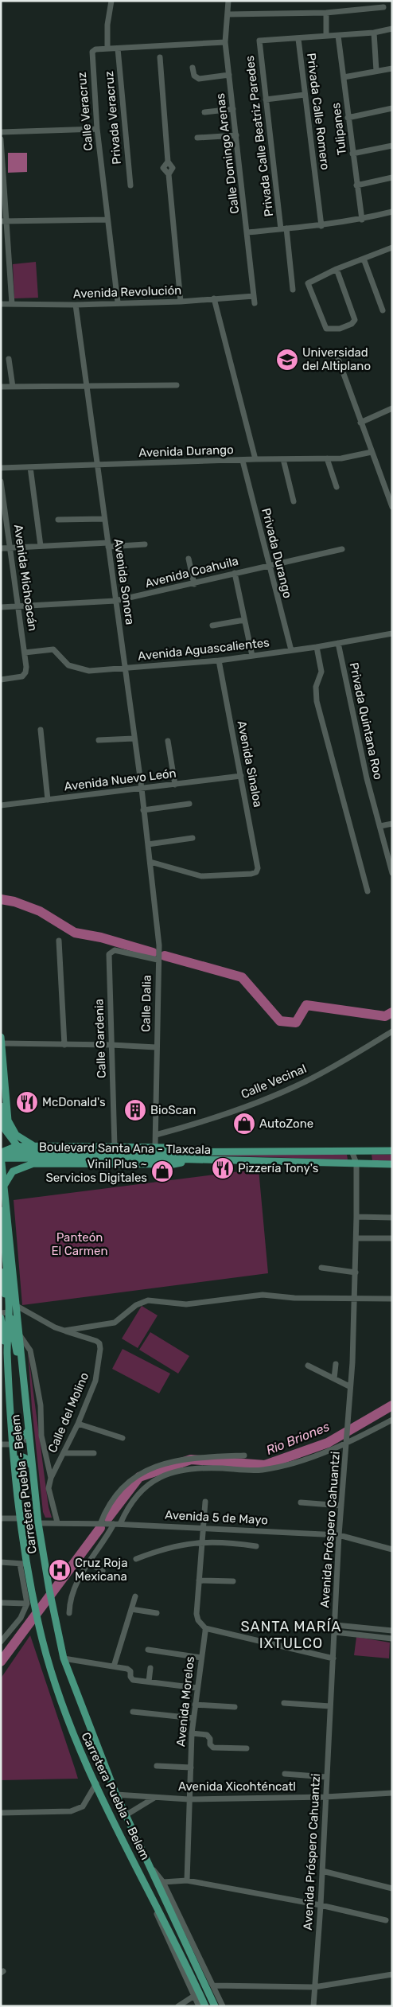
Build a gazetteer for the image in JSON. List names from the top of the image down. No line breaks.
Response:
{"streets":{"main road":["Boulevard Santa Ana - Tlaxcala","Carretera Puebla - Belem"],"street":["Calle Veracruz","Privada Calle Romero","Privada Veracruz","Tulipanes","Privada Calle Beatriz Paredes","Calle Domingo Arenas","Avenida Revolución","Avenida Durango","Privada Durango","Avenida Coahuila","Avenida Michoacán","Avenida Sonora","Avenida Aguascalientes","Privada Quintana Roo","Avenida Sinaloa","Avenida Nuevo León","Calle Dalia","Calle Gardenia","Calle Vecinal","Calle del Molino","Avenida 5 de Mayo","Avenida Próspero Cahuantzi","Avenida Morelos","Avenida Xicohténcatl"]},"crossings":[["Calle Veracruz","Privada Veracruz"],["Calle Veracruz","Calle Domingo Arenas"],["Calle Veracruz","Avenida Revolución"],["Privada Calle Romero","Privada Calle Beatriz Paredes"],["Calle Domingo Arenas","Avenida Revolución"],["Avenida Revolución","Avenida Sonora"],["Avenida Durango","Privada Durango"],["Avenida Durango","Avenida Sonora"],["Privada Durango","Avenida Coahuila"],["Privada Durango","Avenida Aguascalientes"],["Avenida Coahuila","Avenida Michoacán"],["Avenida Coahuila","Avenida Sonora"],["Avenida Michoacán","Avenida Aguascalientes"],["Avenida Sonora","Avenida Aguascalientes"],["Avenida Sonora","Avenida Sinaloa"],["Avenida Sonora","Avenida Nuevo León"],["Avenida Sonora","Calle Dalia"],["Avenida Aguascalientes","Privada Quintana Roo"],["Avenida Aguascalientes","Avenida Sinaloa"],["Avenida Sinaloa","Avenida Nuevo León"],["Avenida Sinaloa","Calle Dalia"],["Calle Dalia","Calle Gardenia"],["Calle Dalia","Calle Vecinal"],["Boulevard Santa Ana - Tlaxcala","Carretera Puebla - Belem"],["Boulevard Santa Ana - Tlaxcala","Avenida Próspero Cahuantzi"],["Calle del Molino","Carretera Puebla - Belem"],["Calle del Molino","Avenida 5 de Mayo"],["Carretera Puebla - Belem","Avenida 5 de Mayo"],["Carretera Puebla - Belem","Avenida Xicohténcatl"],["Avenida 5 de Mayo","Avenida Próspero Cahuantzi"],["Avenida Próspero Cahuantzi","Avenida Xicohténcatl"],["Avenida Morelos","Avenida Xicohténcatl"]],"districts":["SANTA MARÍA IXTULCO"],"water":["Rio Briones"],"parks":["Panteón El Carmen"],"places":{"school or university":["Universidad del Altiplano"],"restaurant":["McDonald's","Pizzería Tony's"],"building":["BioScan"],"shop":["AutoZone","Vinil Plus ~ Servicios Digitales"],"hospital":["Cruz Roja Mexicana"]}}
